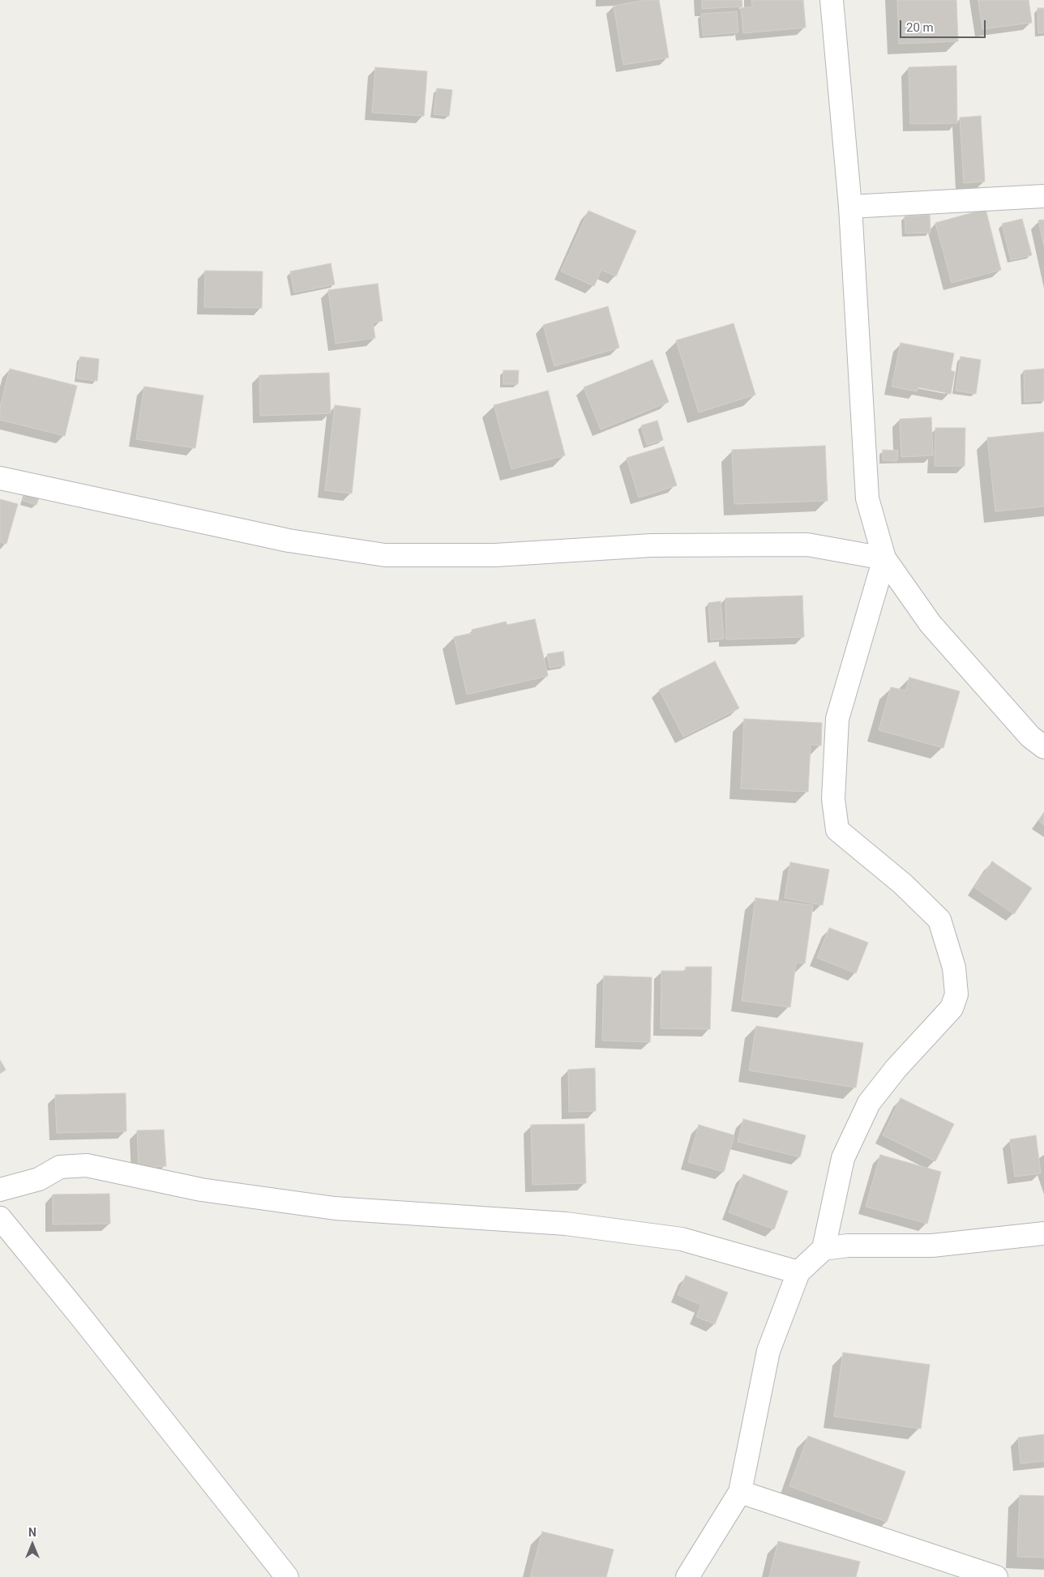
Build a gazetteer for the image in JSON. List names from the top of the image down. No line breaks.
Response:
{"scale_bar":"20 m","north":"top"}
